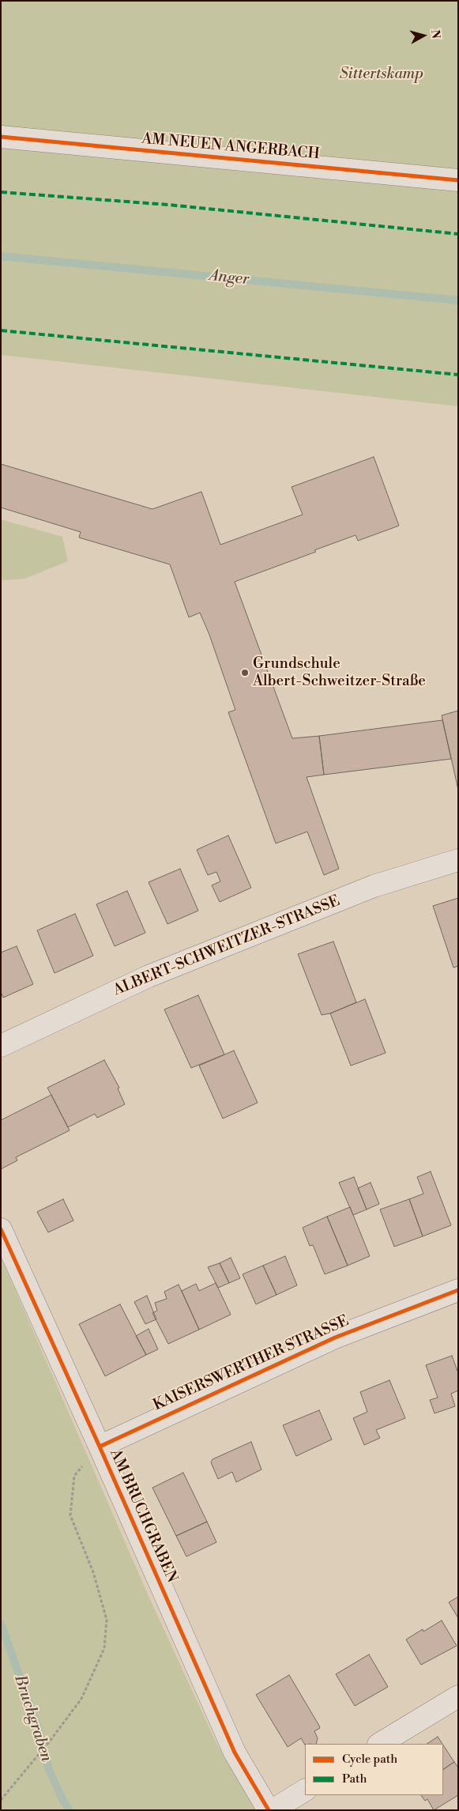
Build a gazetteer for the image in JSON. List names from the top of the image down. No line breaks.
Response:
{"streets":{"street":["AM NEUEN ANGERBACH","ALBERT-SCHWEITZER-STRASSE","KAISERSWERTHER STRASSE","AM BRUCHGRABEN"]},"crossings":[["KAISERSWERTHER STRASSE","AM BRUCHGRABEN"]],"water":["Anger","Bruchgraben"],"parks":["Sittertskamp"],"places":["Grundschule Albert-Schweitzer-Straße"],"legend":["Cycle path","Path"],"north":"right"}
